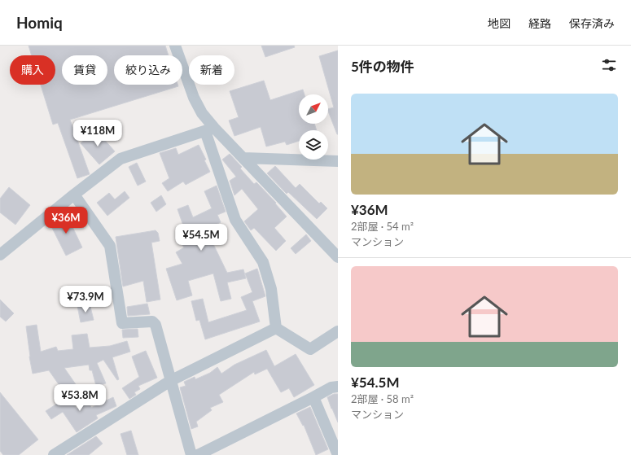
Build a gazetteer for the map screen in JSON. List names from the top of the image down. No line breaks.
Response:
{"north":"top right","page":{"header":"Homiq","nav":["地図","経路","保存済み"],"heading":"5件の物件","chip":["購入","賃貸","絞り込み","新着"],"list":[{"name":"¥36M","note":"2部屋 · 54 m² · マンション"},{"name":"¥54.5M","note":"2部屋 · 58 m² · マンション"}],"price":["¥118M","¥36M","¥54.5M","¥73.9M","¥53.8M"]}}
